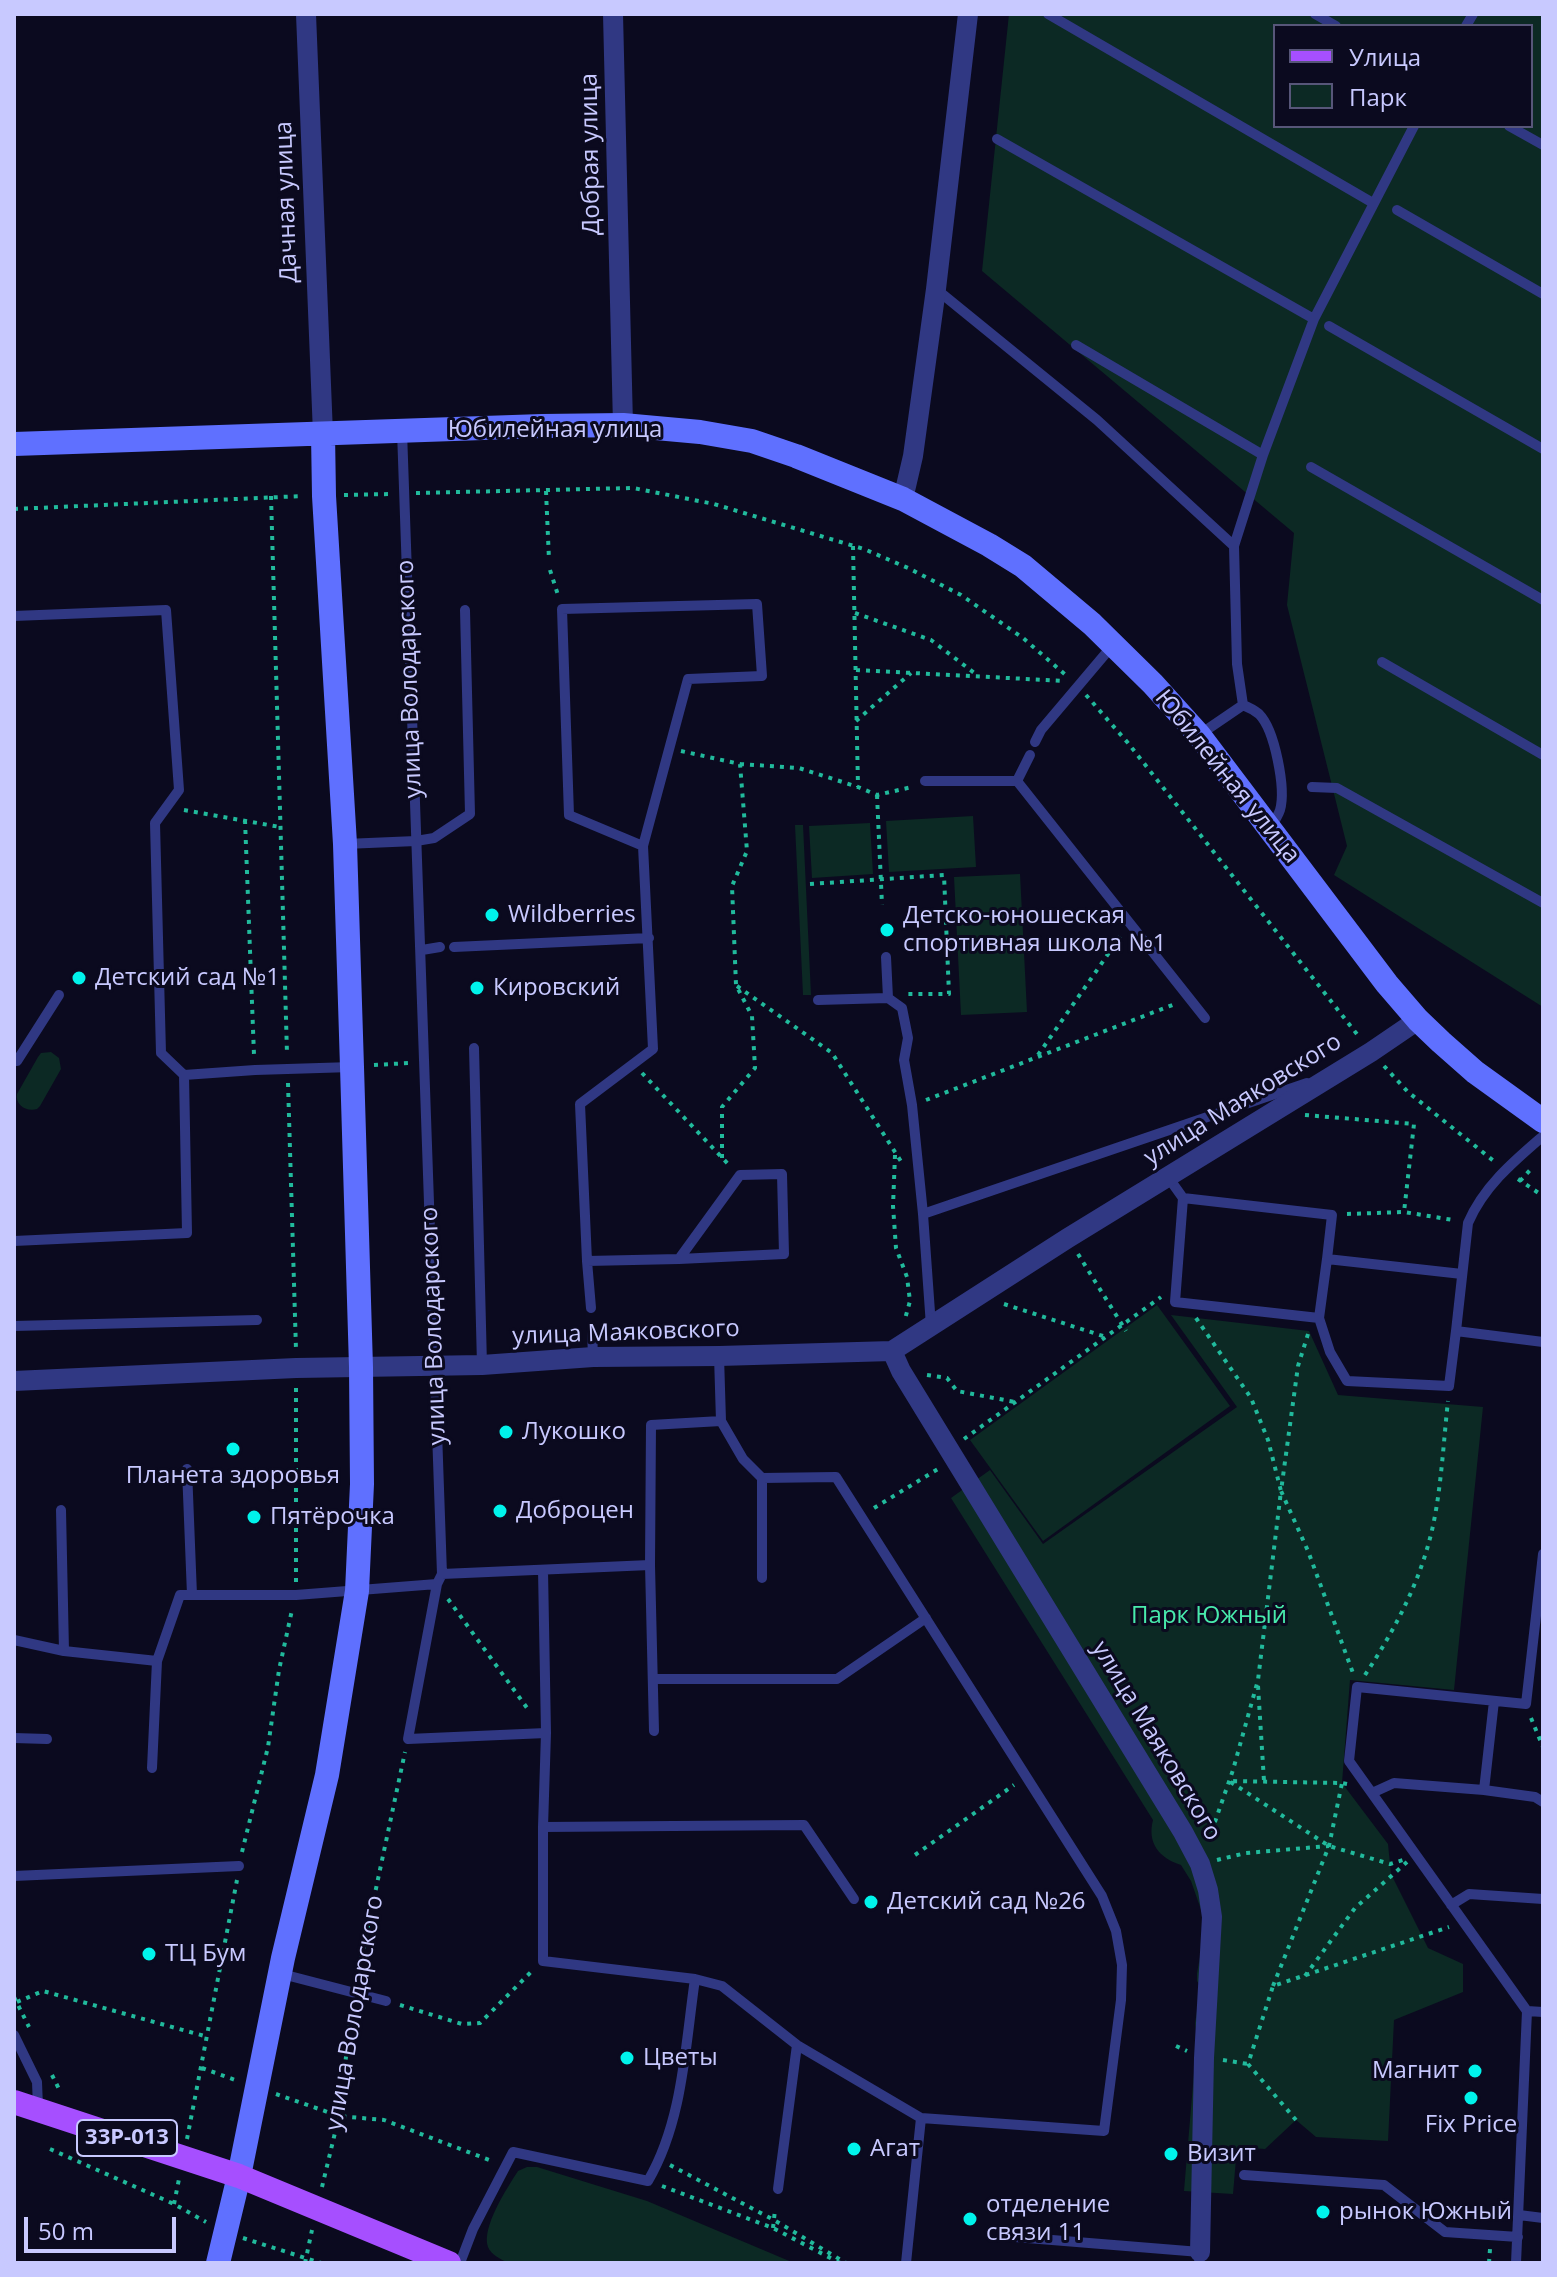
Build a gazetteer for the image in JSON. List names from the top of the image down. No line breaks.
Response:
{"streets":{"main road":["33Р-013"],"street":["Добрая улица","Дачная улица","Юбилейная улица","улица Маяковского"],"lane":["улица Володарского"]},"crossings":[["Добрая улица","Юбилейная улица"],["Дачная улица","Юбилейная улица"],["Юбилейная улица","улица Володарского"],["Юбилейная улица","улица Маяковского"],["улица Володарского","улица Маяковского"],["улица Володарского","33Р-013"]],"parks":["Парк Южный"],"places":["Wildberries","Детско-юношеская спортивная школа №1","Детский сад №1","Кировский","Лукошко","Планета здоровья","Доброцен","Пятёрочка","Детский сад №26","ТЦ Бум","Цветы","Магнит","Fix Price","Агат","Визит","рынок Южный","отделение связи 11"],"legend":["Улица","Парк"],"scale_bar":"50 m"}
